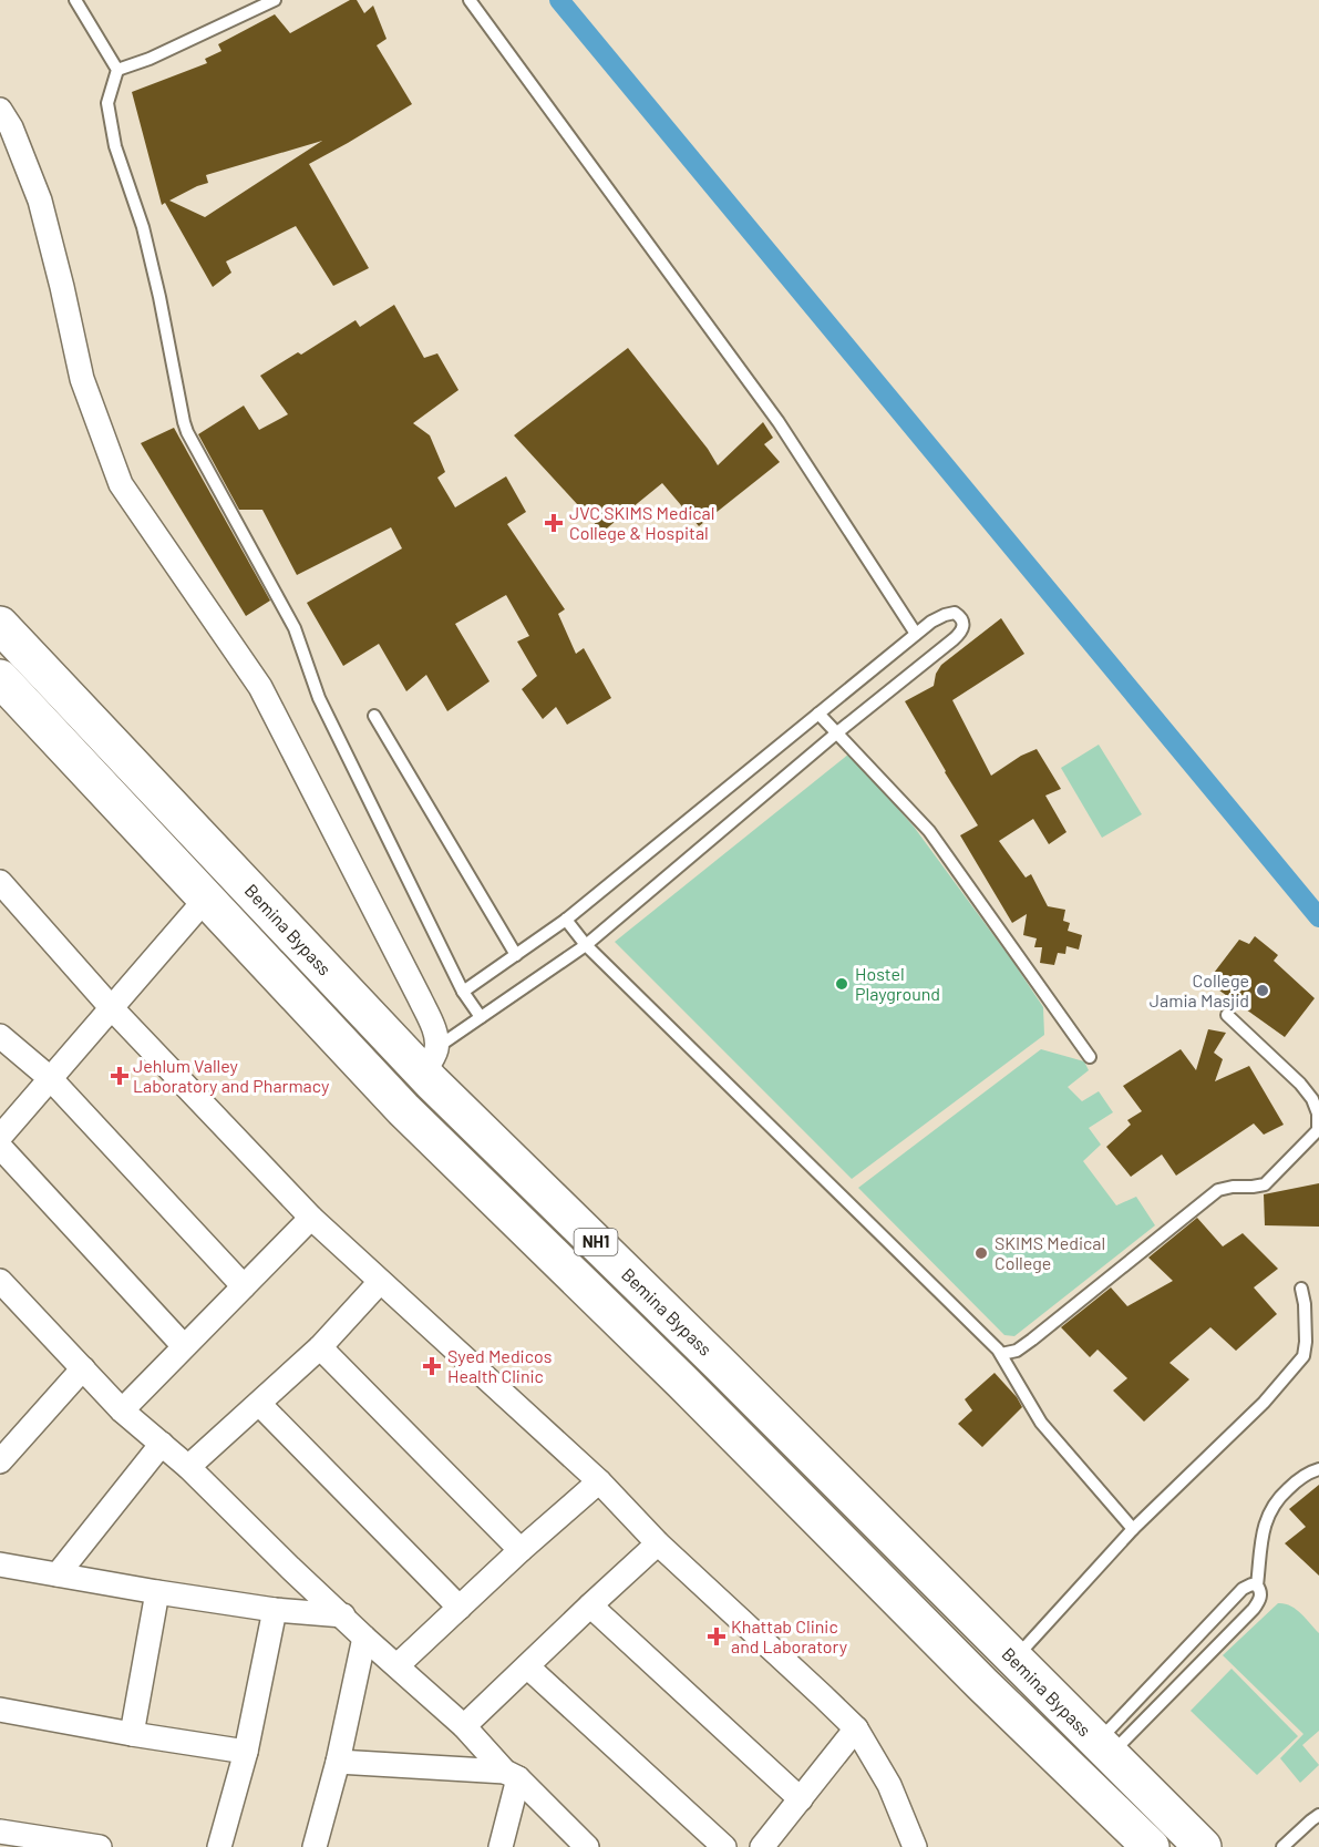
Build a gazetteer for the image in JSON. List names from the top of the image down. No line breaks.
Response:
{"streets":{"highway":["Bemina Bypass","NH1"]},"places":{"health":["JVC SKIMS Medical College & Hospital","Jehlum Valley Laboratory and Pharmacy","Syed Medicos Health Clinic","Khattab Clinic and Laboratory"],"other":["Hostel Playground","College Jamia Masjid","SKIMS Medical College"]}}
